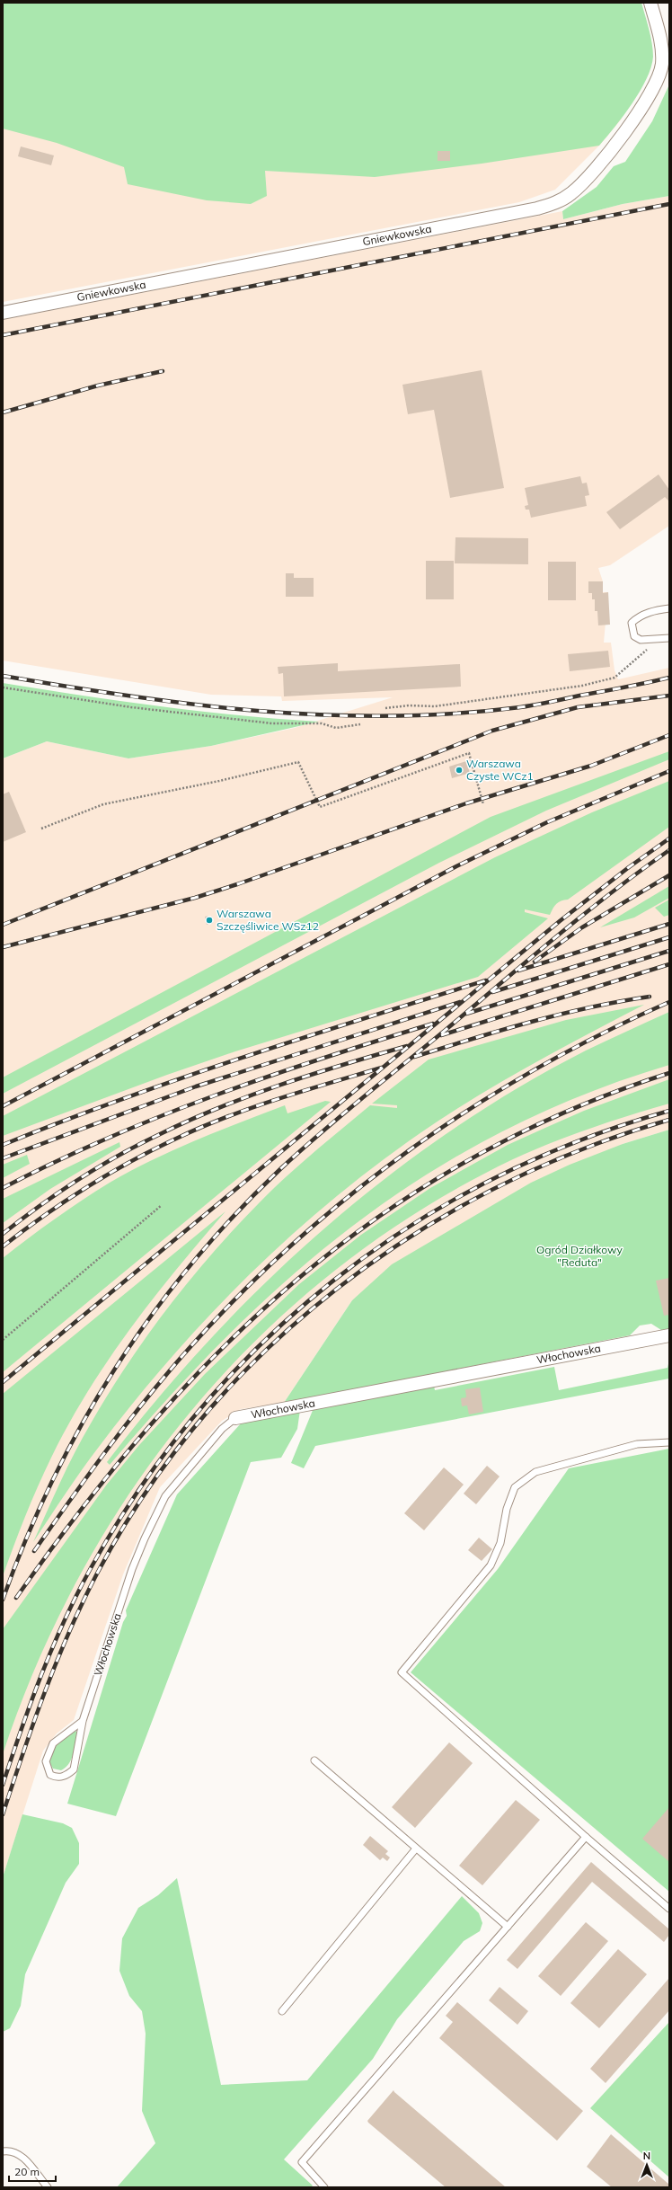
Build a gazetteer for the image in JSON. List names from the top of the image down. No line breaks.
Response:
{"streets":{"street":["Gniewkowska","Włochowska"]},"parks":["Ogród Działkowy \"Reduta\""],"places":["Warszawa Czyste WCz1","Warszawa Szczęśliwice WSz12"],"scale_bar":"20 m","north":"top"}
